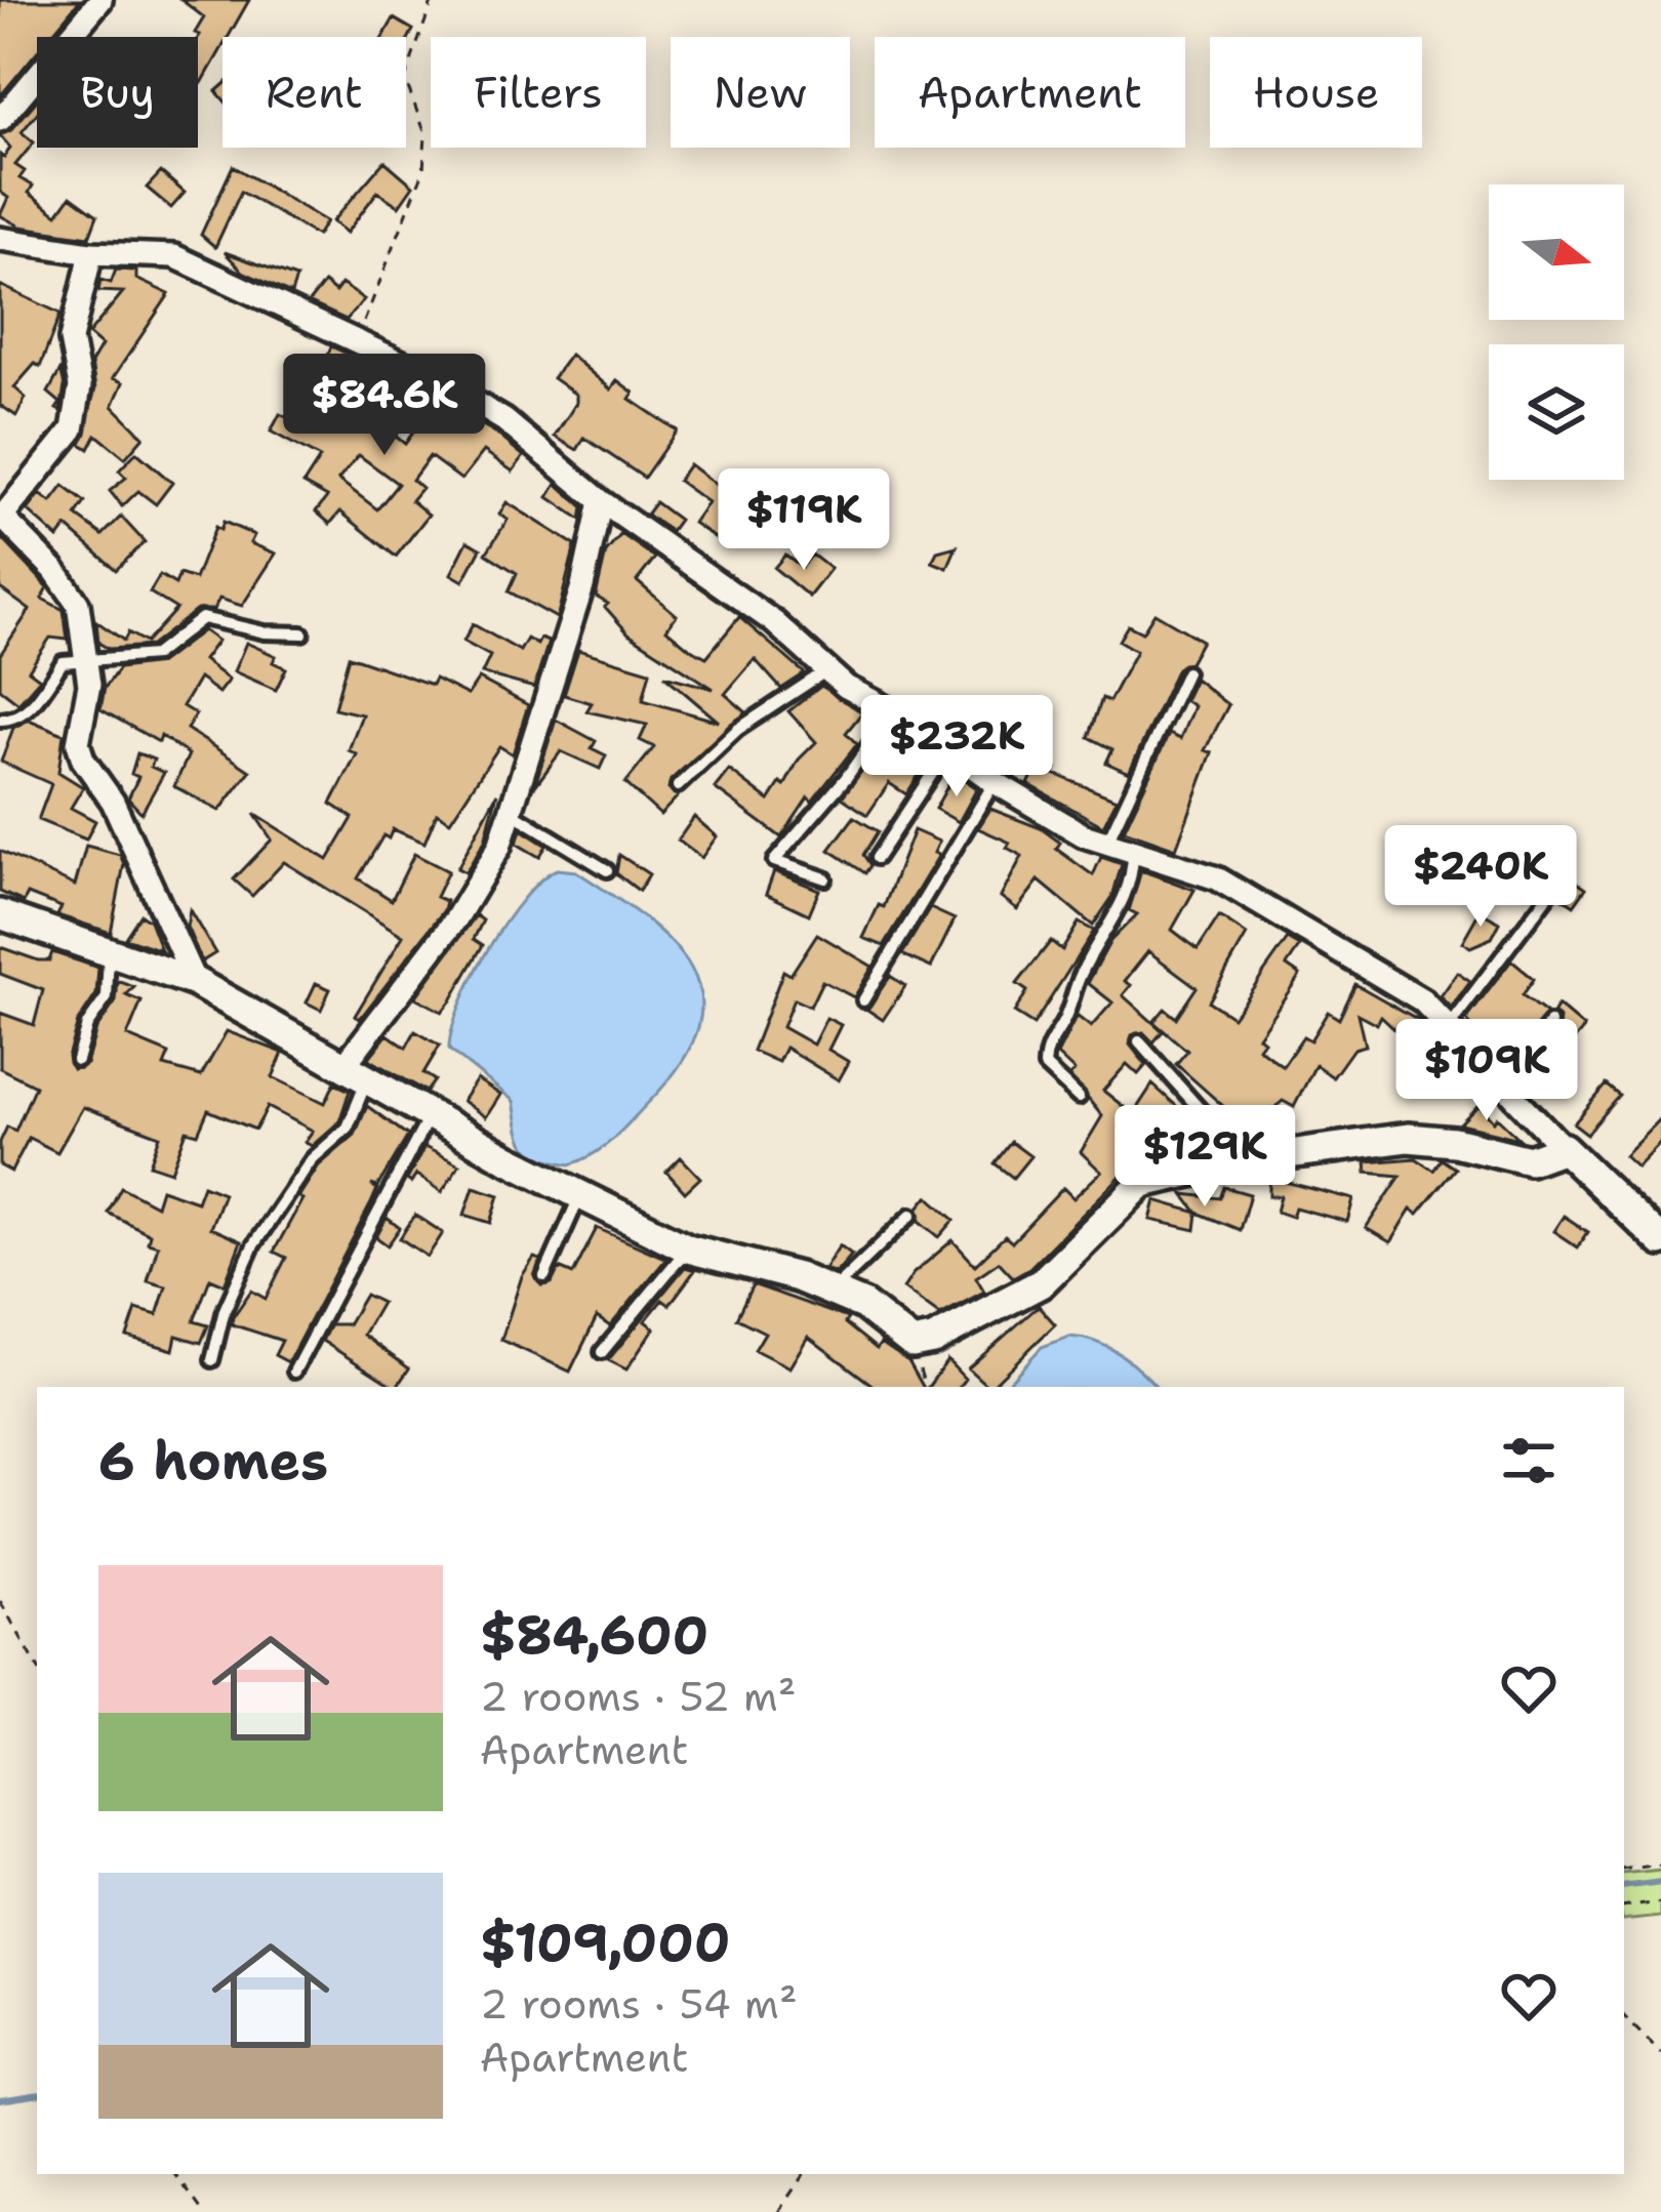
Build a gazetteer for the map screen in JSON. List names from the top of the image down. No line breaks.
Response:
{"north":"right","page":{"chip":["Buy","Rent","Filters","New","Apartment","House"],"price":["$84.6K","$119K","$232K","$240K","$109K","$129K"],"heading":"6 homes","list":[{"name":"$84,600","note":"2 rooms · 52 m² · Apartment"},{"name":"$109,000","note":"2 rooms · 54 m² · Apartment"}]}}
